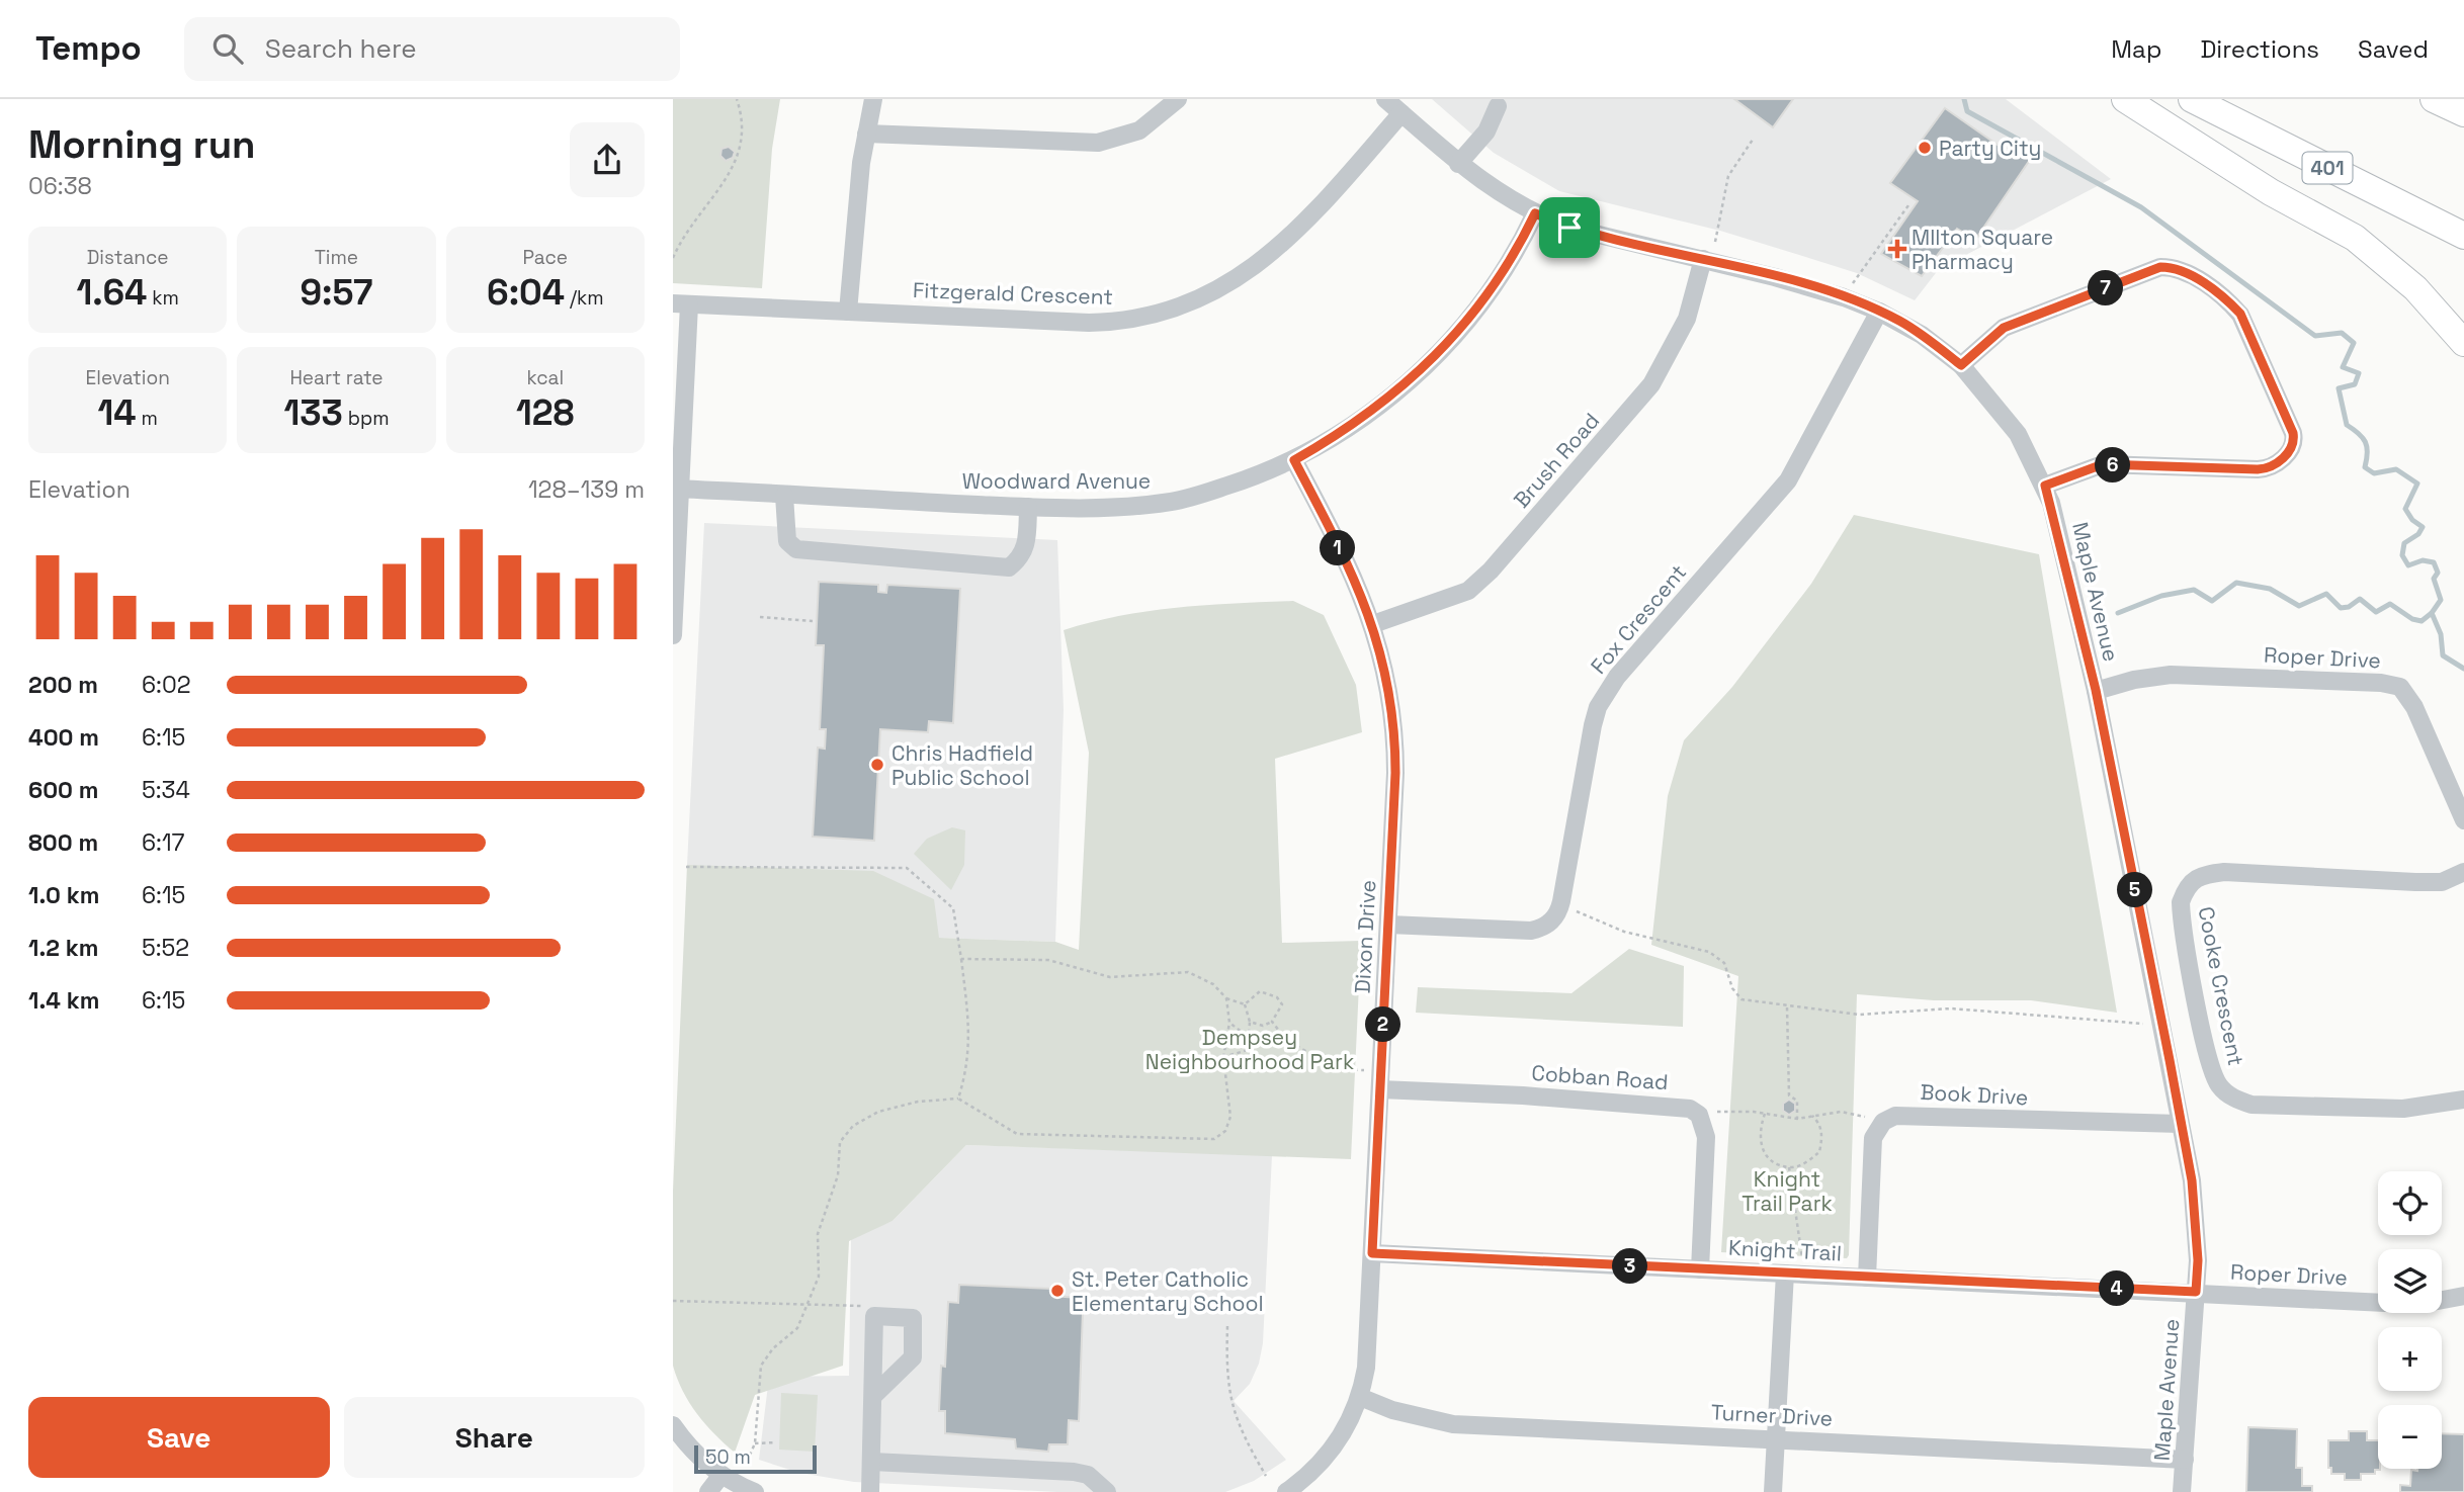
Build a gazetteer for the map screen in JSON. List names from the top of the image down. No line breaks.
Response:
{"streets":{"highway":["401"],"street":["Fitzgerald Crescent","Brush Road","Woodward Avenue","Maple Avenue","Fox Crescent","Roper Drive","Dixon Drive","Cooke Crescent","Cobban Road","Book Drive","Knight Trail","Turner Drive"]},"crossings":[["Fitzgerald Crescent","Maple Avenue"],["Brush Road","Maple Avenue"],["Brush Road","Dixon Drive"],["Woodward Avenue","Maple Avenue"],["Woodward Avenue","Dixon Drive"],["Maple Avenue","Fox Crescent"],["Maple Avenue","Roper Drive"],["Maple Avenue","Book Drive"],["Maple Avenue","Knight Trail"],["Maple Avenue","Turner Drive"],["Fox Crescent","Dixon Drive"],["Roper Drive","Knight Trail"],["Dixon Drive","Cobban Road"],["Dixon Drive","Knight Trail"],["Dixon Drive","Turner Drive"],["Cobban Road","Knight Trail"],["Book Drive","Knight Trail"]],"parks":["Dempsey Neighbourhood Park","Knight Trail Park"],"places":{"other":["Party City","Chris Hadfield Public School","St. Peter Catholic Elementary School"],"health":["MIlton Square Pharmacy"]},"scale_bar":"50 m","page":{"header":"Tempo","search":"Search here","nav":["Map","Directions","Saved"],"heading":["Morning run","06:38"],"stats":[["Distance","1.64 km"],["Time","9:57"],["Pace","6:04 /km"],["Elevation","14 m"],["Heart rate","133 bpm"],["kcal","128"]],"pins":["7","6","1","5","2","3","4"],"chart":["Elevation","128–139 m"],"list":[{"name":"200 m","note":"6:02"},{"name":"400 m","note":"6:15"},{"name":"600 m","note":"5:34"},{"name":"800 m","note":"6:17"},{"name":"1.0 km","note":"6:15"},{"name":"1.2 km","note":"5:52"},{"name":"1.4 km","note":"6:15"}],"map_buttons":["+","−"],"buttons":["Save","Share"],"scale":"50 m"}}
